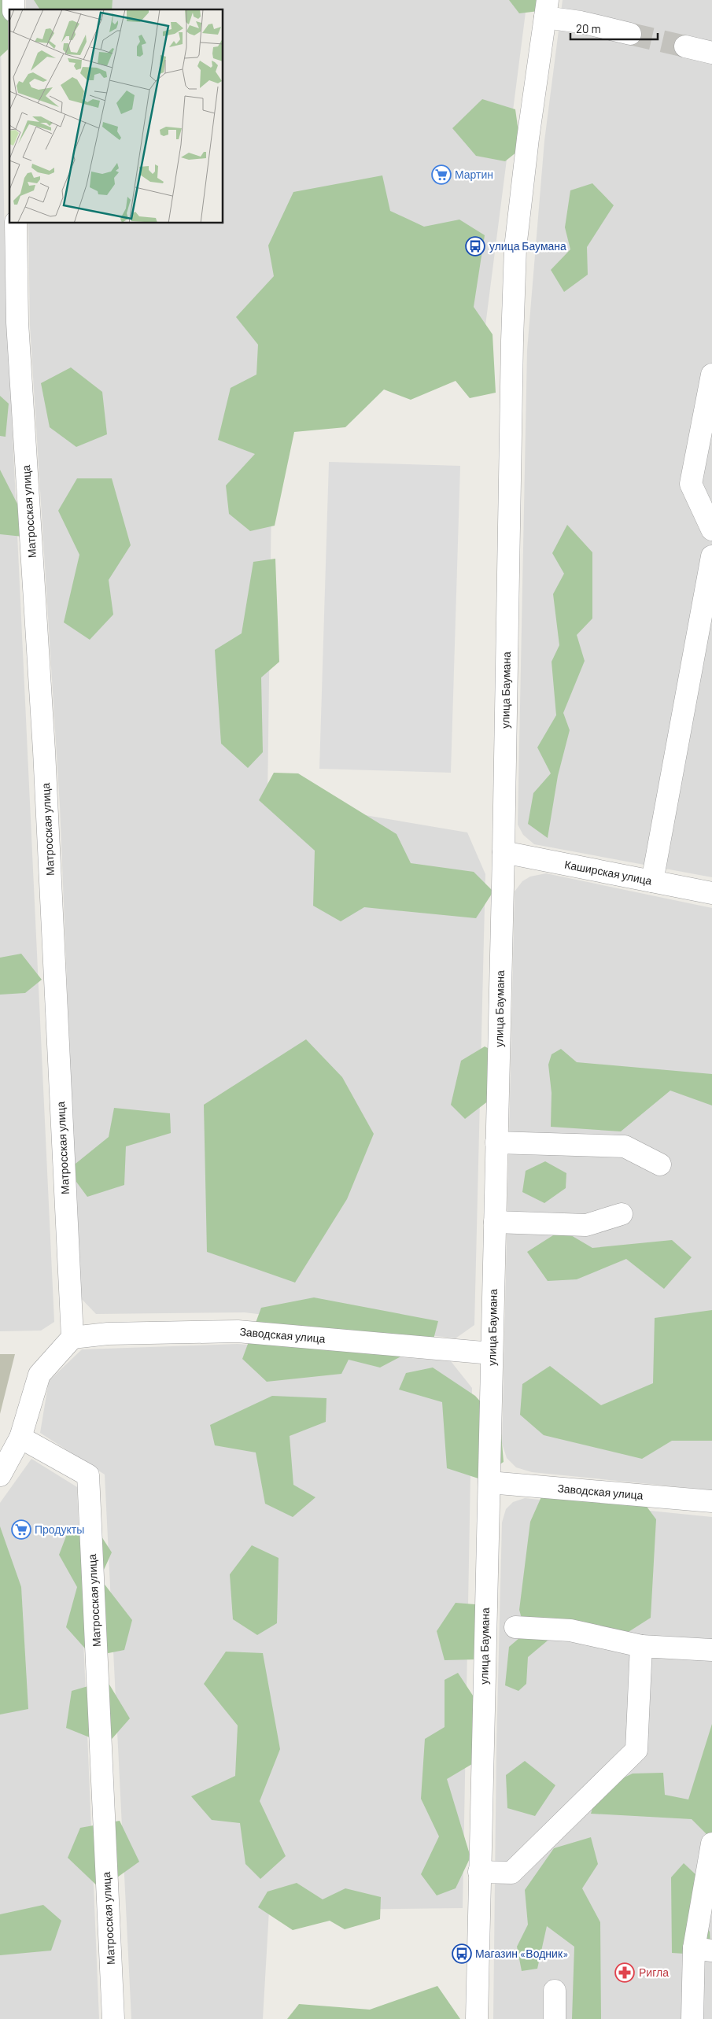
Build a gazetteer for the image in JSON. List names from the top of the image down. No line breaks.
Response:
{"streets":{"street":["Матросская улица","улица Баумана","Каширская улица","Заводская улица"]},"crossings":[["Матросская улица","Заводская улица"],["улица Баумана","Каширская улица"],["улица Баумана","Заводская улица"]],"places":{"supermarket":["Мартин","Продукты"],"bus stop":["улица Баумана","Магазин «Водник»"],"pharmacy":["Ригла"]},"scale_bar":"20 m"}
